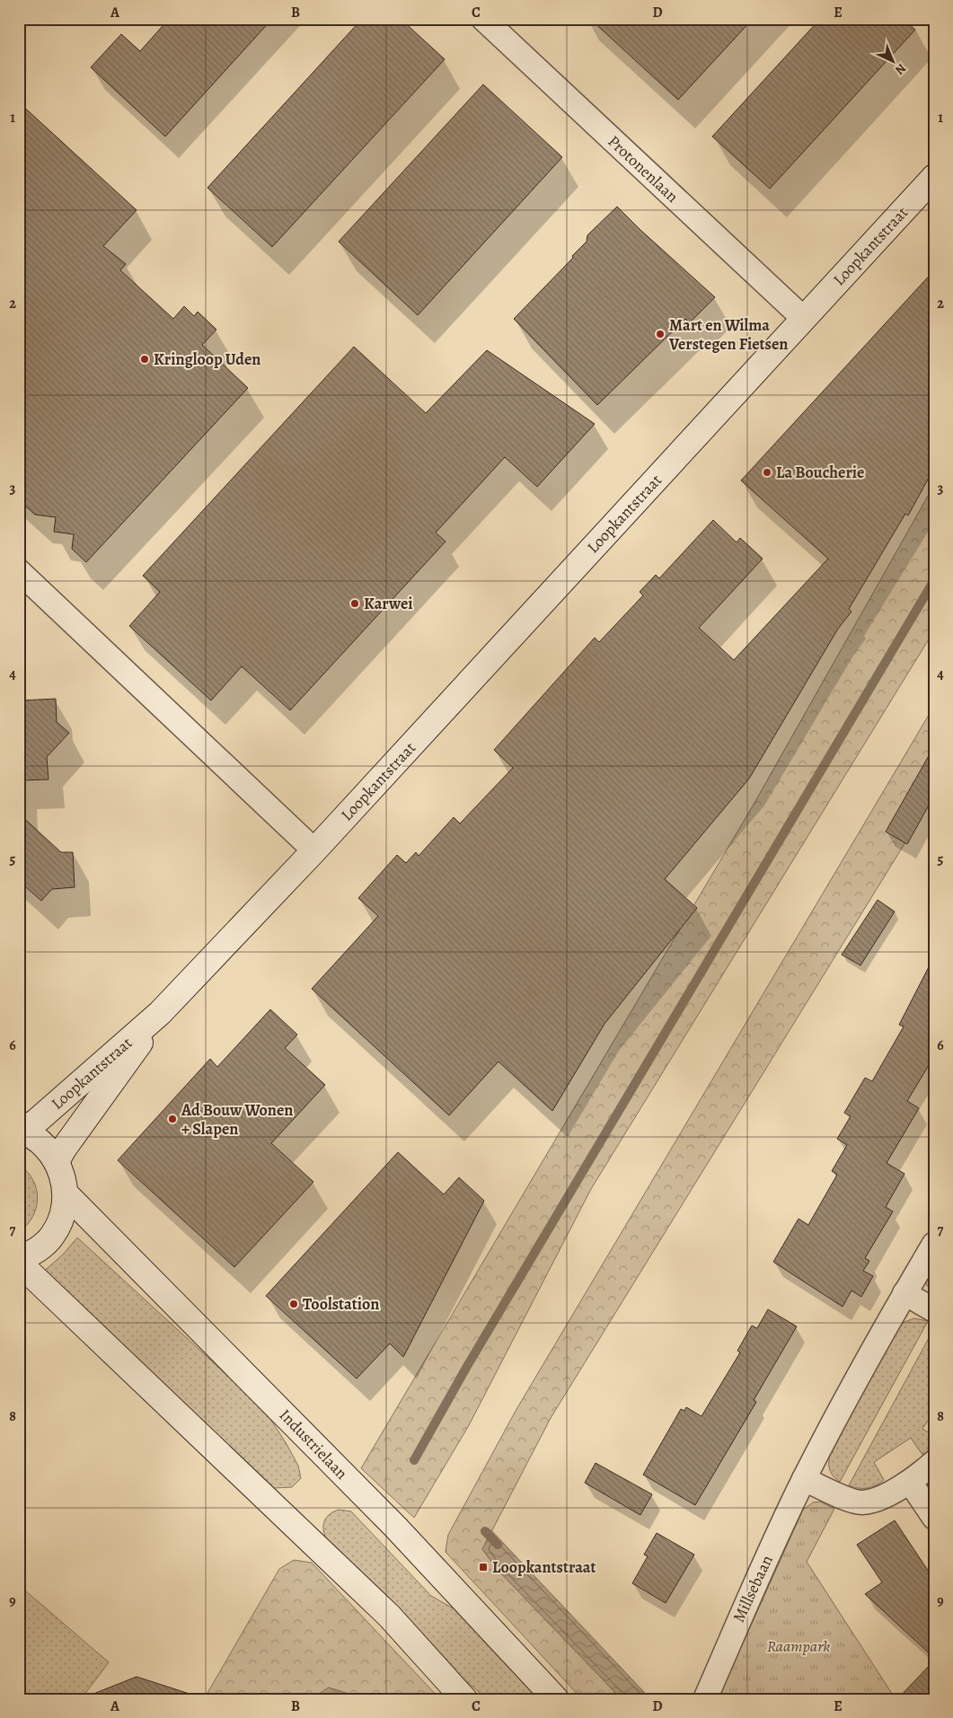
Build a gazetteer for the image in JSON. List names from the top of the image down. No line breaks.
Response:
{"streets":{"street":["Protonenlaan","Loopkantstraat","Industrielaan","Millsebaan"]},"crossings":[["Protonenlaan","Loopkantstraat"]],"parks":["Raampark"],"places":{"other":["Mart en Wilma Verstegen Fietsen","Kringloop Uden","La Boucherie","Karwei","Ad Bouw Wonen + Slapen","Toolstation"],"transit":["Loopkantstraat"]},"north":"bottom right","grid":{"columns":["A","B","C","D","E"],"rows":["1","2","3","4","5","6","7","8","9"]}}
